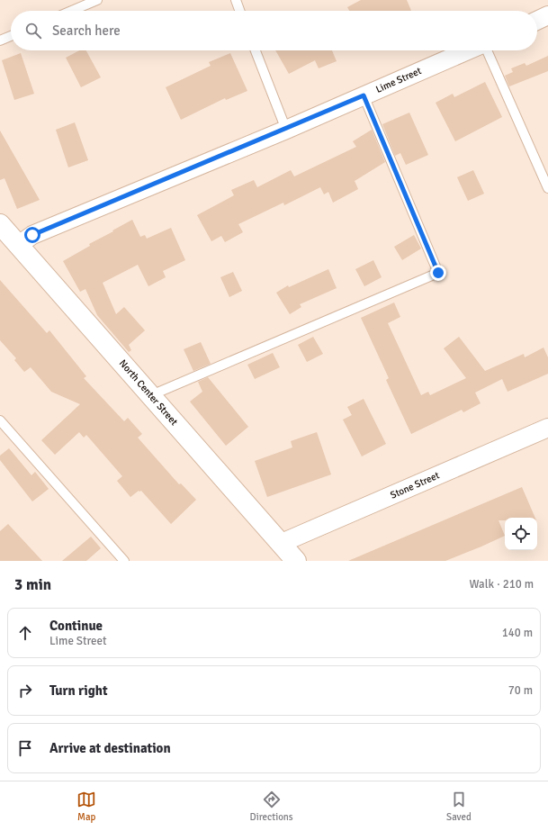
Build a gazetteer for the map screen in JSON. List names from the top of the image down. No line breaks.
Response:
{"streets":{"street":["Lime Street","North Center Street","Stone Street"]},"crossings":[["Lime Street","North Center Street"],["North Center Street","Stone Street"]],"page":{"search":"Search here","heading":["3 min","Walk · 210 m"],"list":[["Continue","Lime Street","140 m"],["Turn right","70 m"],"Arrive at destination"],"nav":["Map","Directions","Saved"]}}
